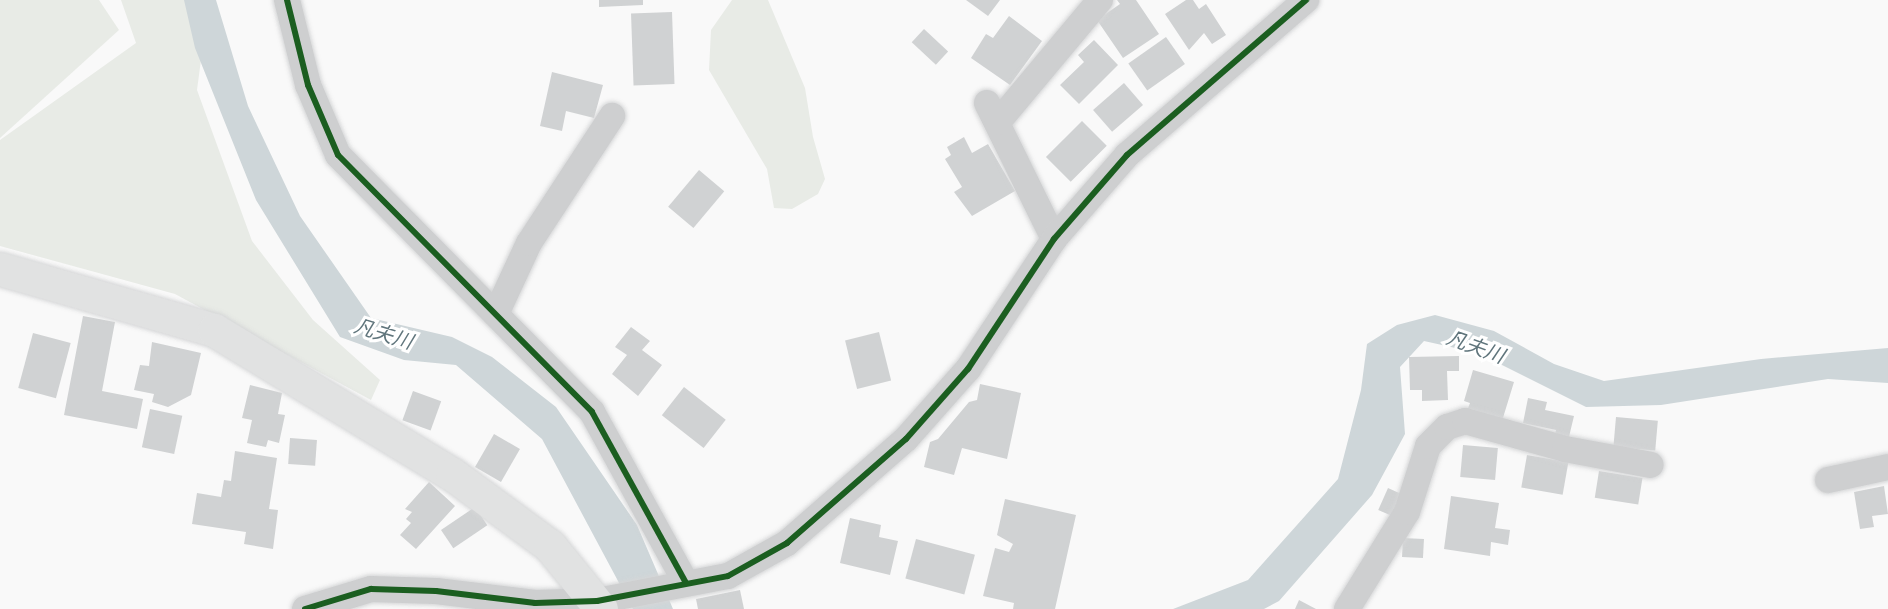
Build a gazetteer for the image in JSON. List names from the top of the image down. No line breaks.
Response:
{"water":["凡夫川"]}
